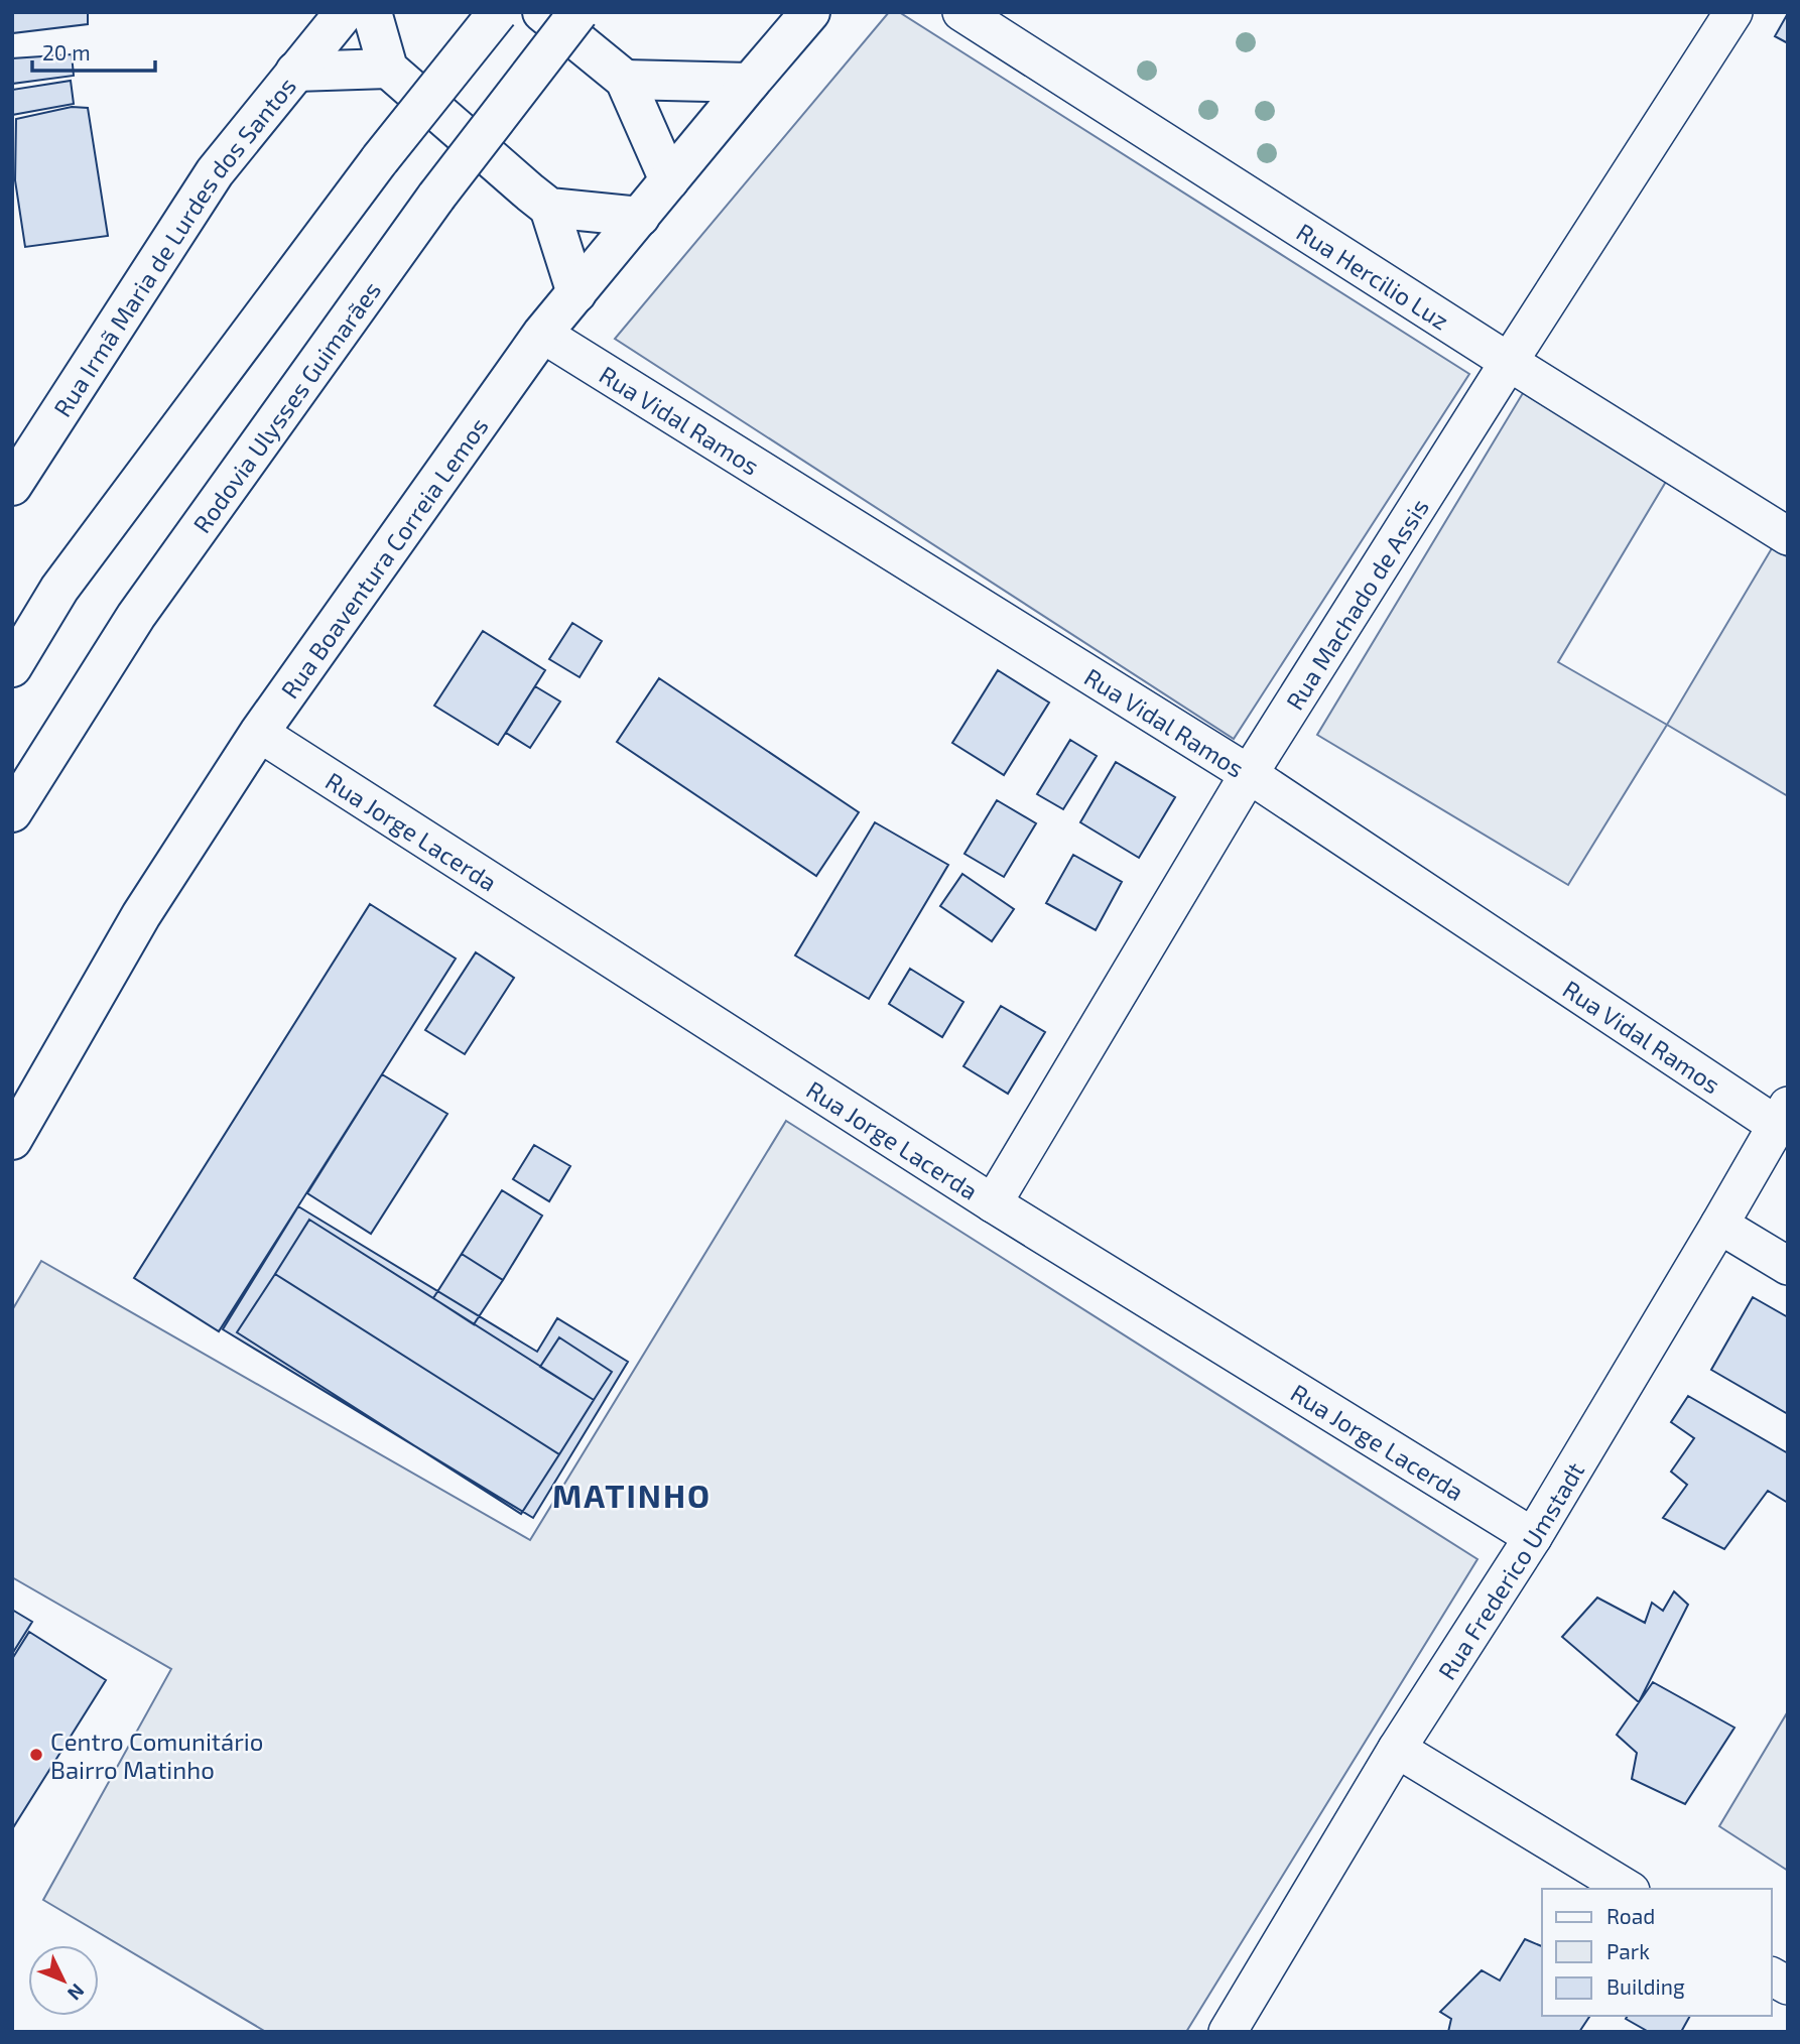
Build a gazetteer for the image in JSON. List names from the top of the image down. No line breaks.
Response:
{"streets":{"main road":["Rua Irmã Maria de Lurdes dos Santos","Rodovia Ulysses Guimarães","Rua Boaventura Correia Lemos"],"street":["Rua Hercilio Luz","Rua Vidal Ramos","Rua Machado de Assis","Rua Jorge Lacerda","Rua Frederico Umstadt"]},"crossings":[["Rua Hercilio Luz","Rua Machado de Assis"],["Rua Vidal Ramos","Rua Boaventura Correia Lemos"],["Rua Vidal Ramos","Rua Machado de Assis"],["Rua Vidal Ramos","Rua Frederico Umstadt"],["Rua Boaventura Correia Lemos","Rua Jorge Lacerda"],["Rua Machado de Assis","Rua Jorge Lacerda"],["Rua Jorge Lacerda","Rua Frederico Umstadt"]],"districts":["MATINHO"],"places":["Centro Comunitário Bairro Matinho"],"legend":["Road","Park","Building"],"scale_bar":"20 m","north":"bottom right"}
